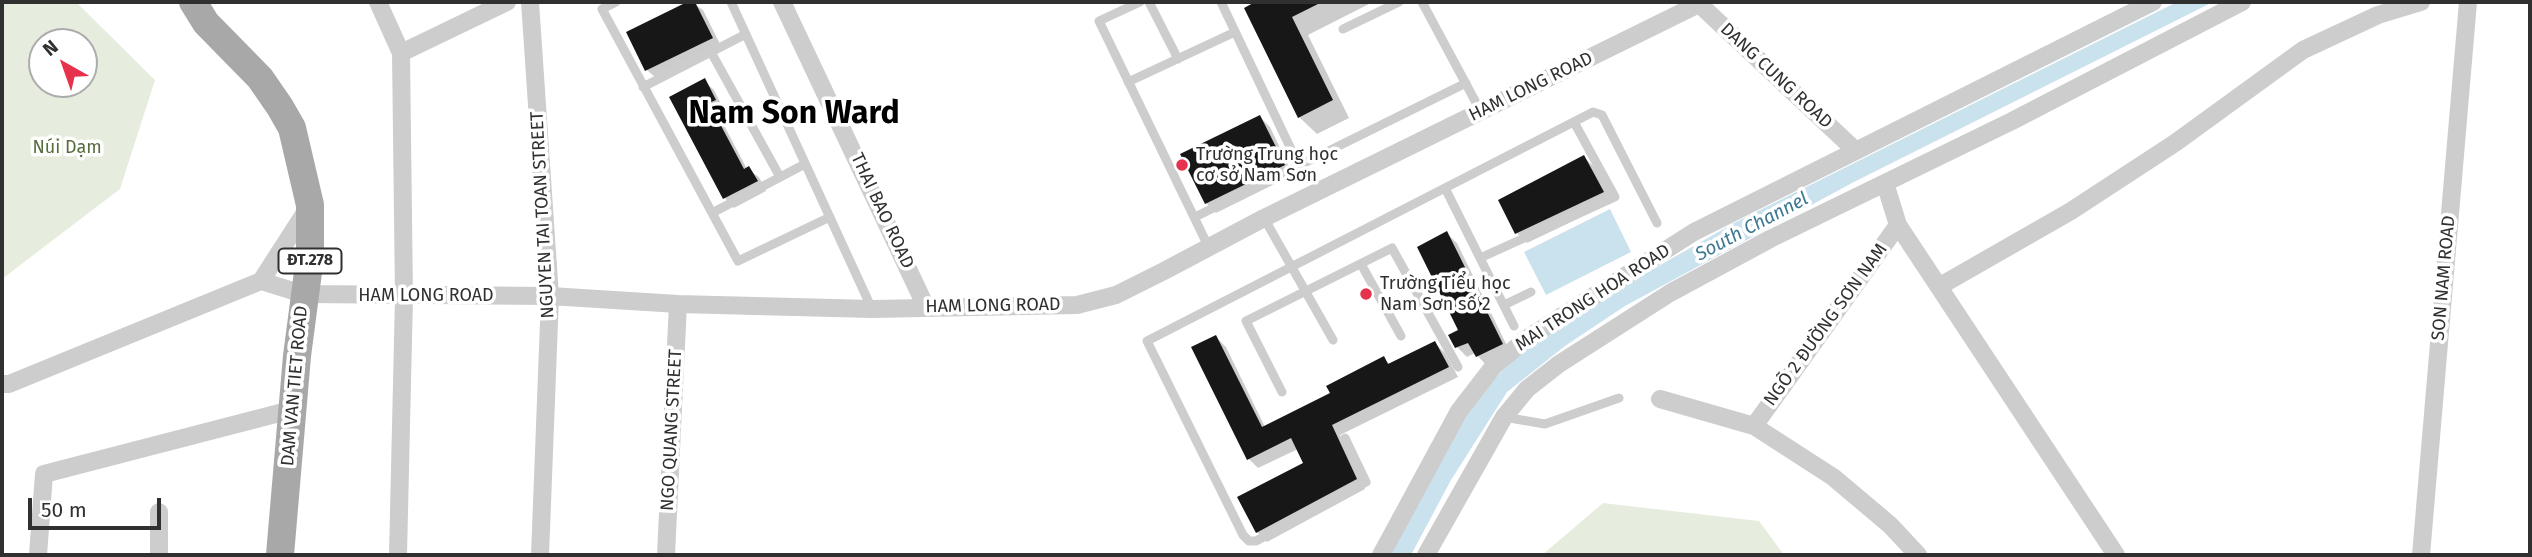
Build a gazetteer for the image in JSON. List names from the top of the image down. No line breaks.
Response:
{"streets":{"main road":["ĐT.278","DAM VAN TIET ROAD"],"street":["DANG CUNG ROAD","HAM LONG ROAD","THAI BAO ROAD","NGUYEN TAI TOAN STREET","SON NAM ROAD","MAI TRONG HOA ROAD","NGÕ 2 ĐƯỜNG SƠN NAM","NGO QUANG STREET"]},"crossings":[["DANG CUNG ROAD","HAM LONG ROAD"],["DANG CUNG ROAD","MAI TRONG HOA ROAD"],["HAM LONG ROAD","THAI BAO ROAD"],["HAM LONG ROAD","NGUYEN TAI TOAN STREET"],["HAM LONG ROAD","DAM VAN TIET ROAD"],["HAM LONG ROAD","NGO QUANG STREET"]],"districts":["Nam Son Ward"],"water":["South Channel"],"parks":["Núi Dạm"],"places":["Trường Trung học cơ sở Nam Sơn","Trường Tiểu học Nam Sơn số 2"],"scale_bar":"50 m","north":"top left"}
